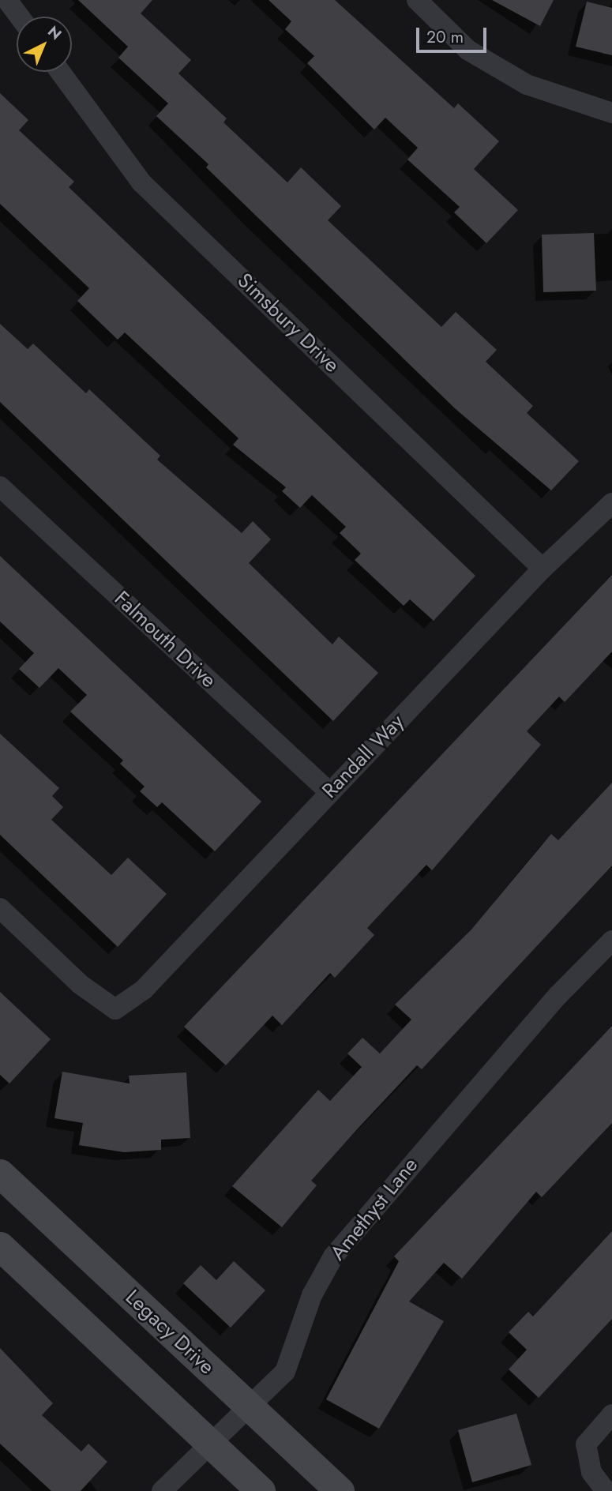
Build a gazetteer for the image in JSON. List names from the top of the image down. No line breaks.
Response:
{"streets":{"main road":["Legacy Drive"],"street":["Simsbury Drive","Falmouth Drive","Randall Way","Amethyst Lane"]},"crossings":[["Simsbury Drive","Randall Way"],["Falmouth Drive","Randall Way"],["Amethyst Lane","Legacy Drive"]],"scale_bar":"20 m","north":"top right"}
